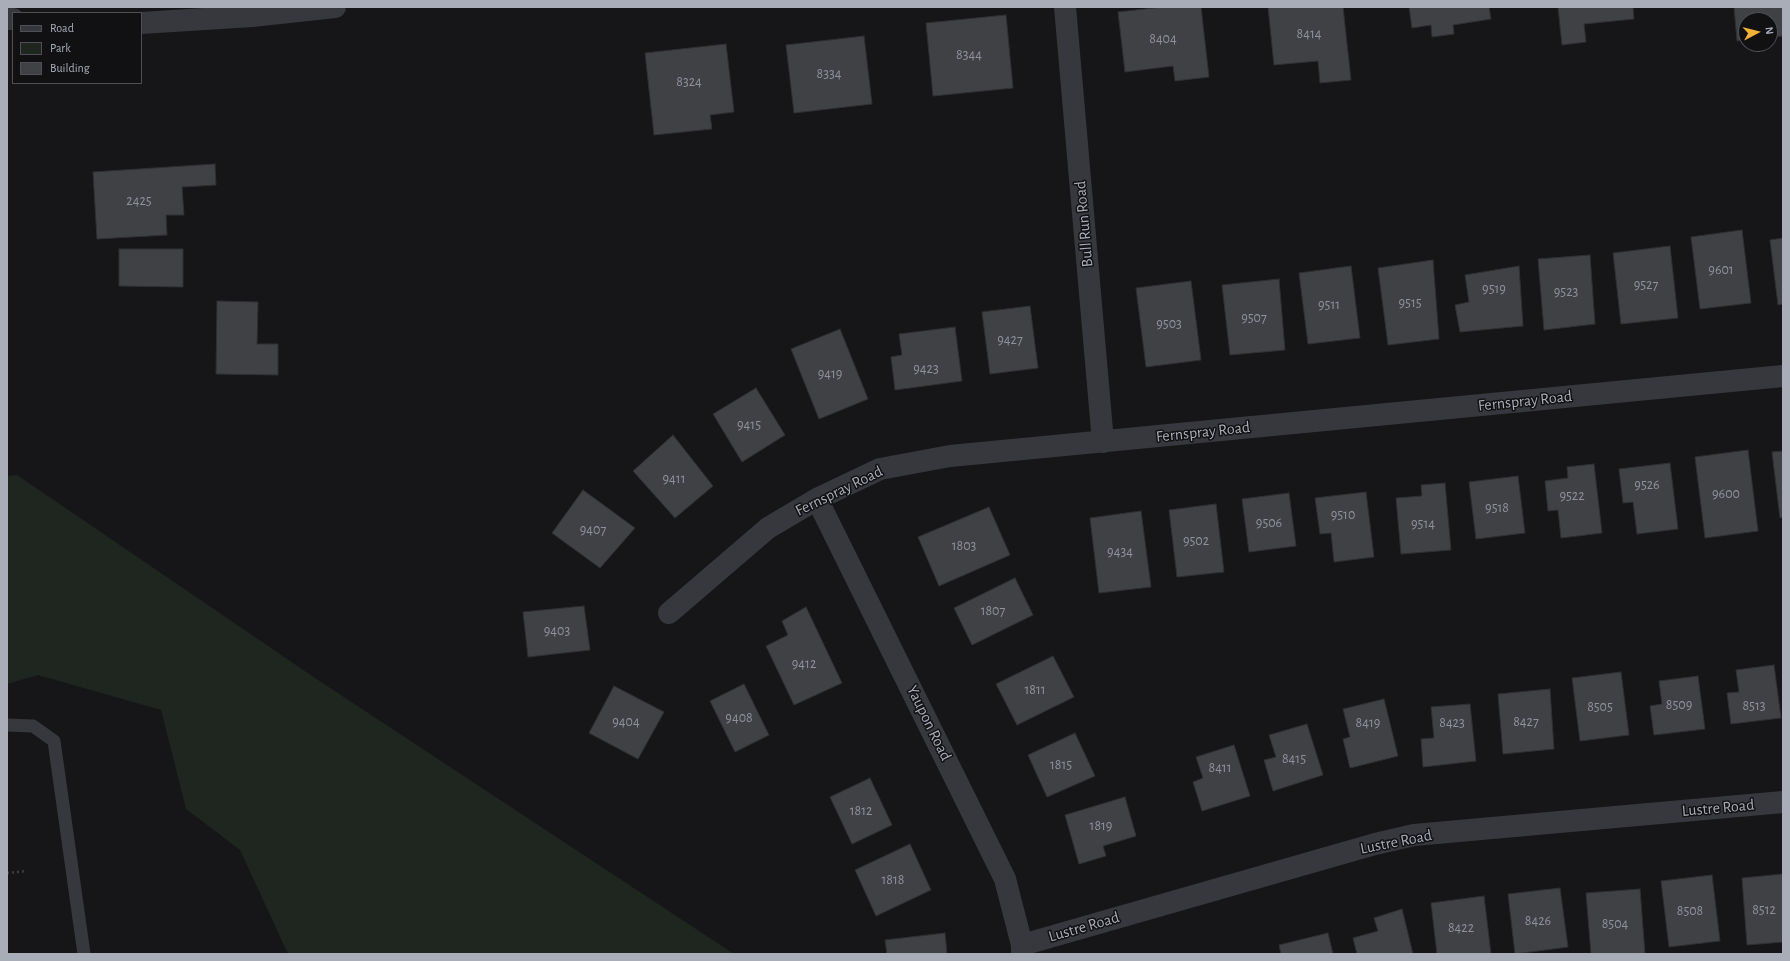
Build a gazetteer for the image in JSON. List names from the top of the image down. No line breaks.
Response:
{"streets":{"street":["Bull Run Road","Fernspray Road","Yaupon Road","Lustre Road"]},"crossings":[["Bull Run Road","Fernspray Road"],["Fernspray Road","Yaupon Road"],["Yaupon Road","Lustre Road"]],"house_numbers":["8414","8404","8344","8334","8324","2425","9601","9527","9519","9523","9515","9511","9507","9503","9427","9423","9419","9415","9411","9526","9600","9522","9518","9510","9506","9514","9407","9502","1803","9434","1807","9403","9412","1811","8509","8513","8505","9408","9404","8427","8419","8423","8415","1815","8411","1812","1819","1818","8512","8508","8426","8504","8422"],"legend":["Road","Park","Building"],"north":"right"}
